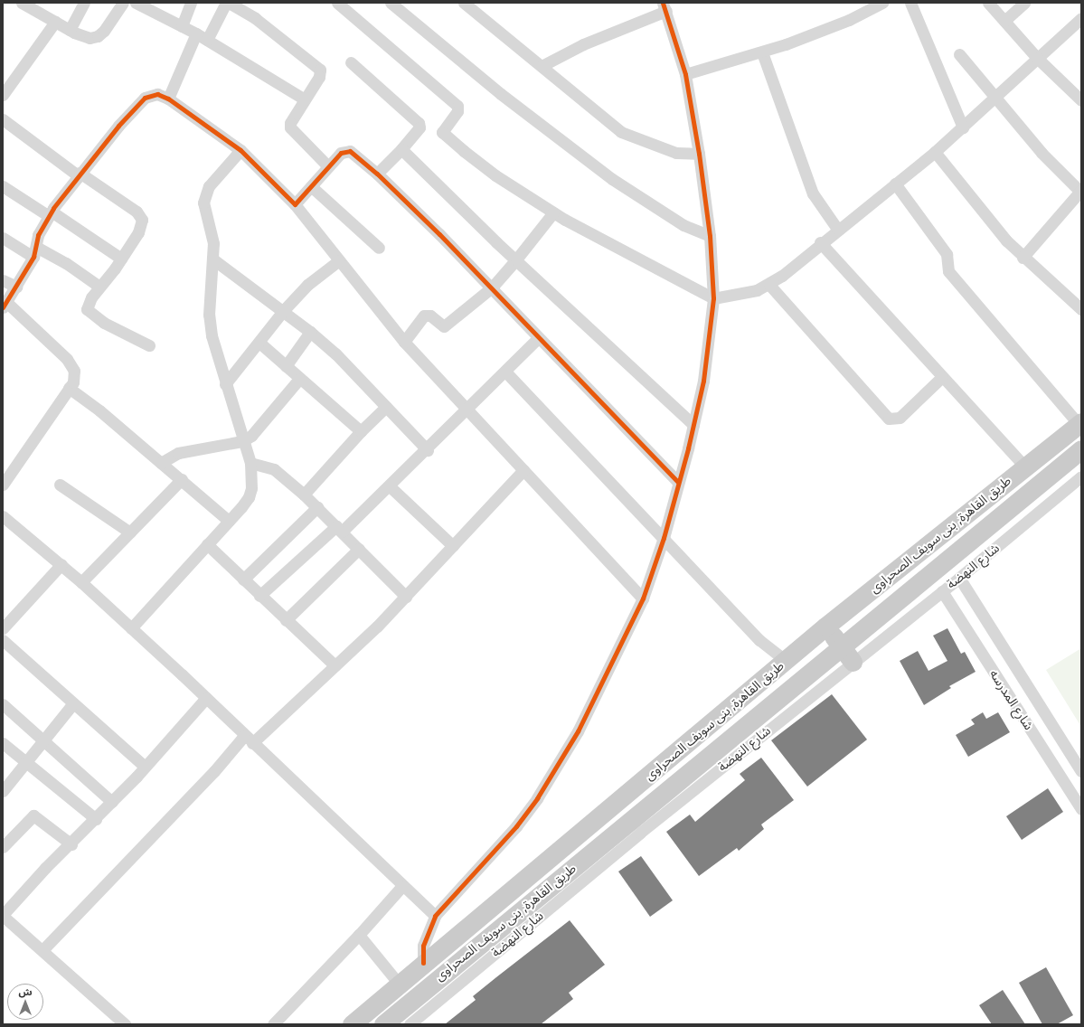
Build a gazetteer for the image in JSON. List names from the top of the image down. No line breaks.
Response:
{"streets":{"main road":["طريق القاهرة, بنى سويف الصحراوى"],"street":["شارع النهضة","شارع المدرسه"]},"crossings":[["شارع النهضة","شارع المدرسه"]],"north":"top"}
